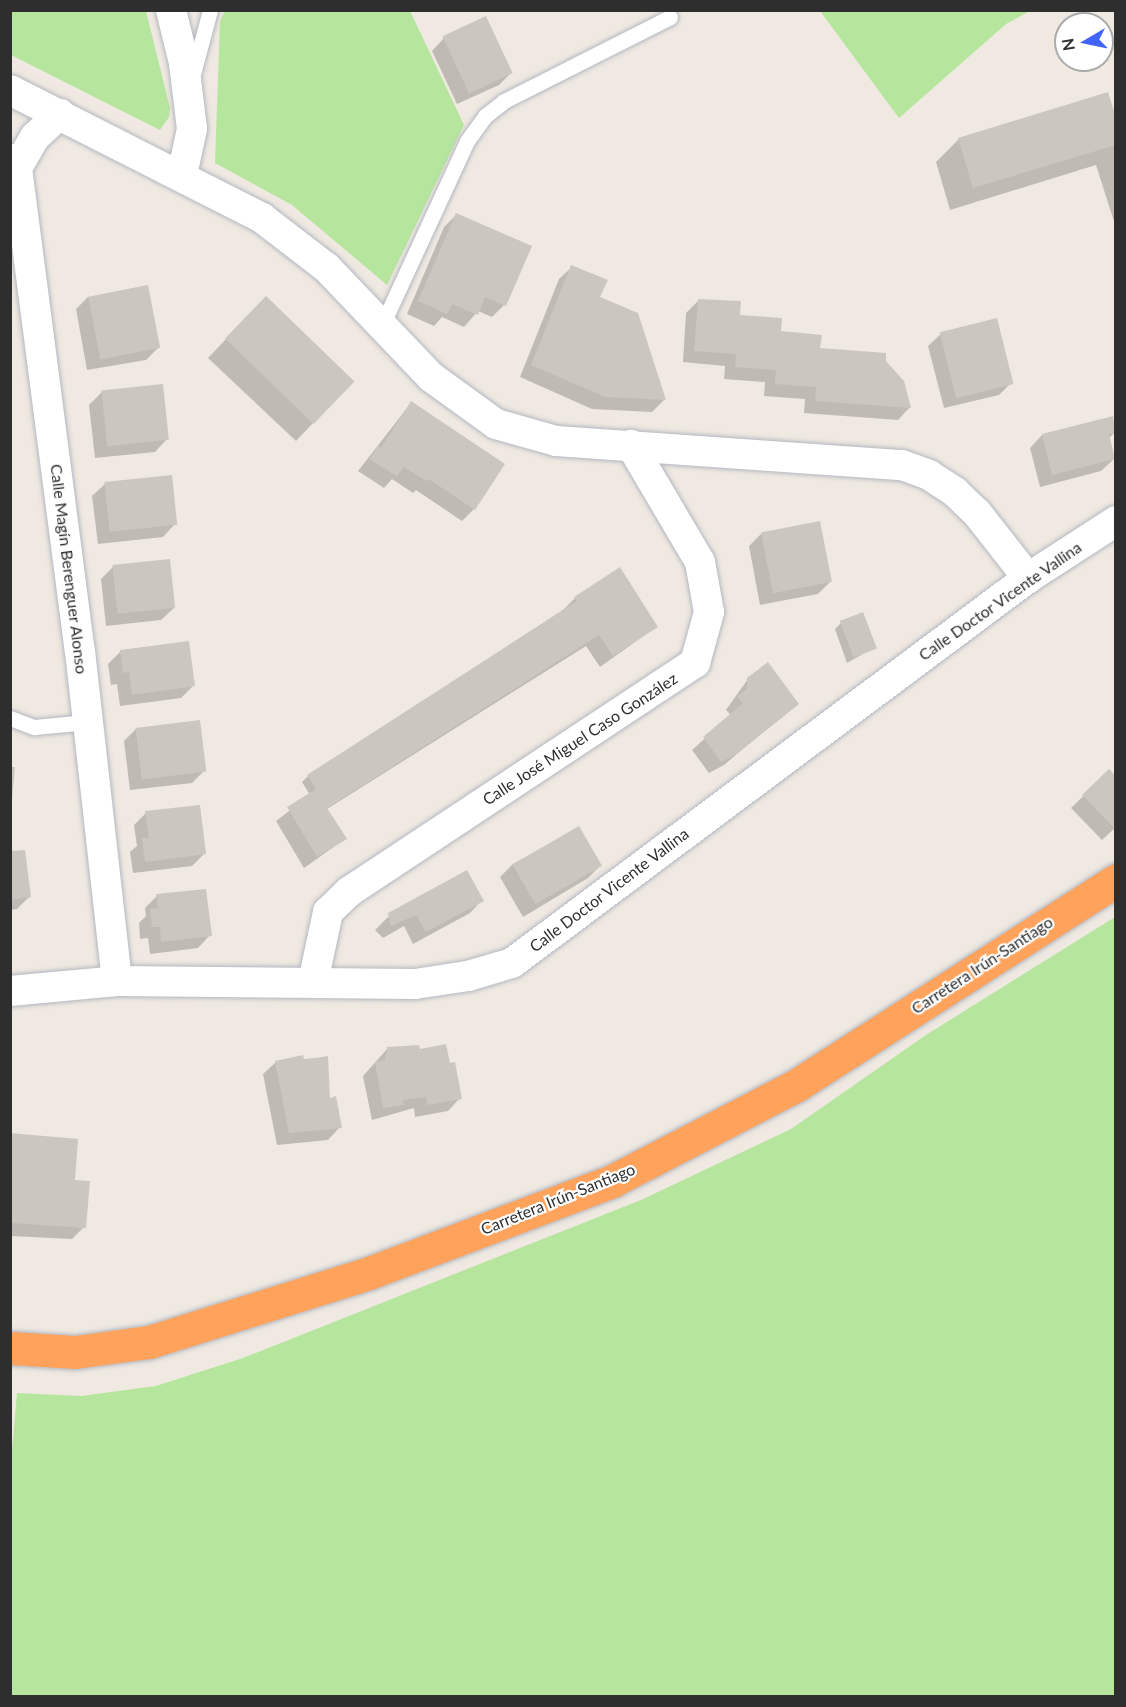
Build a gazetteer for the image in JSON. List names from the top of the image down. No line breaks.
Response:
{"streets":{"highway":["Carretera Irún-Santiago"],"street":["Calle Magín Berenguer Alonso","Calle Doctor Vicente Vallina","Calle José Miguel Caso González"]},"crossings":[["Calle Magín Berenguer Alonso","Calle Doctor Vicente Vallina"],["Calle Doctor Vicente Vallina","Calle José Miguel Caso González"]],"north":"left"}
